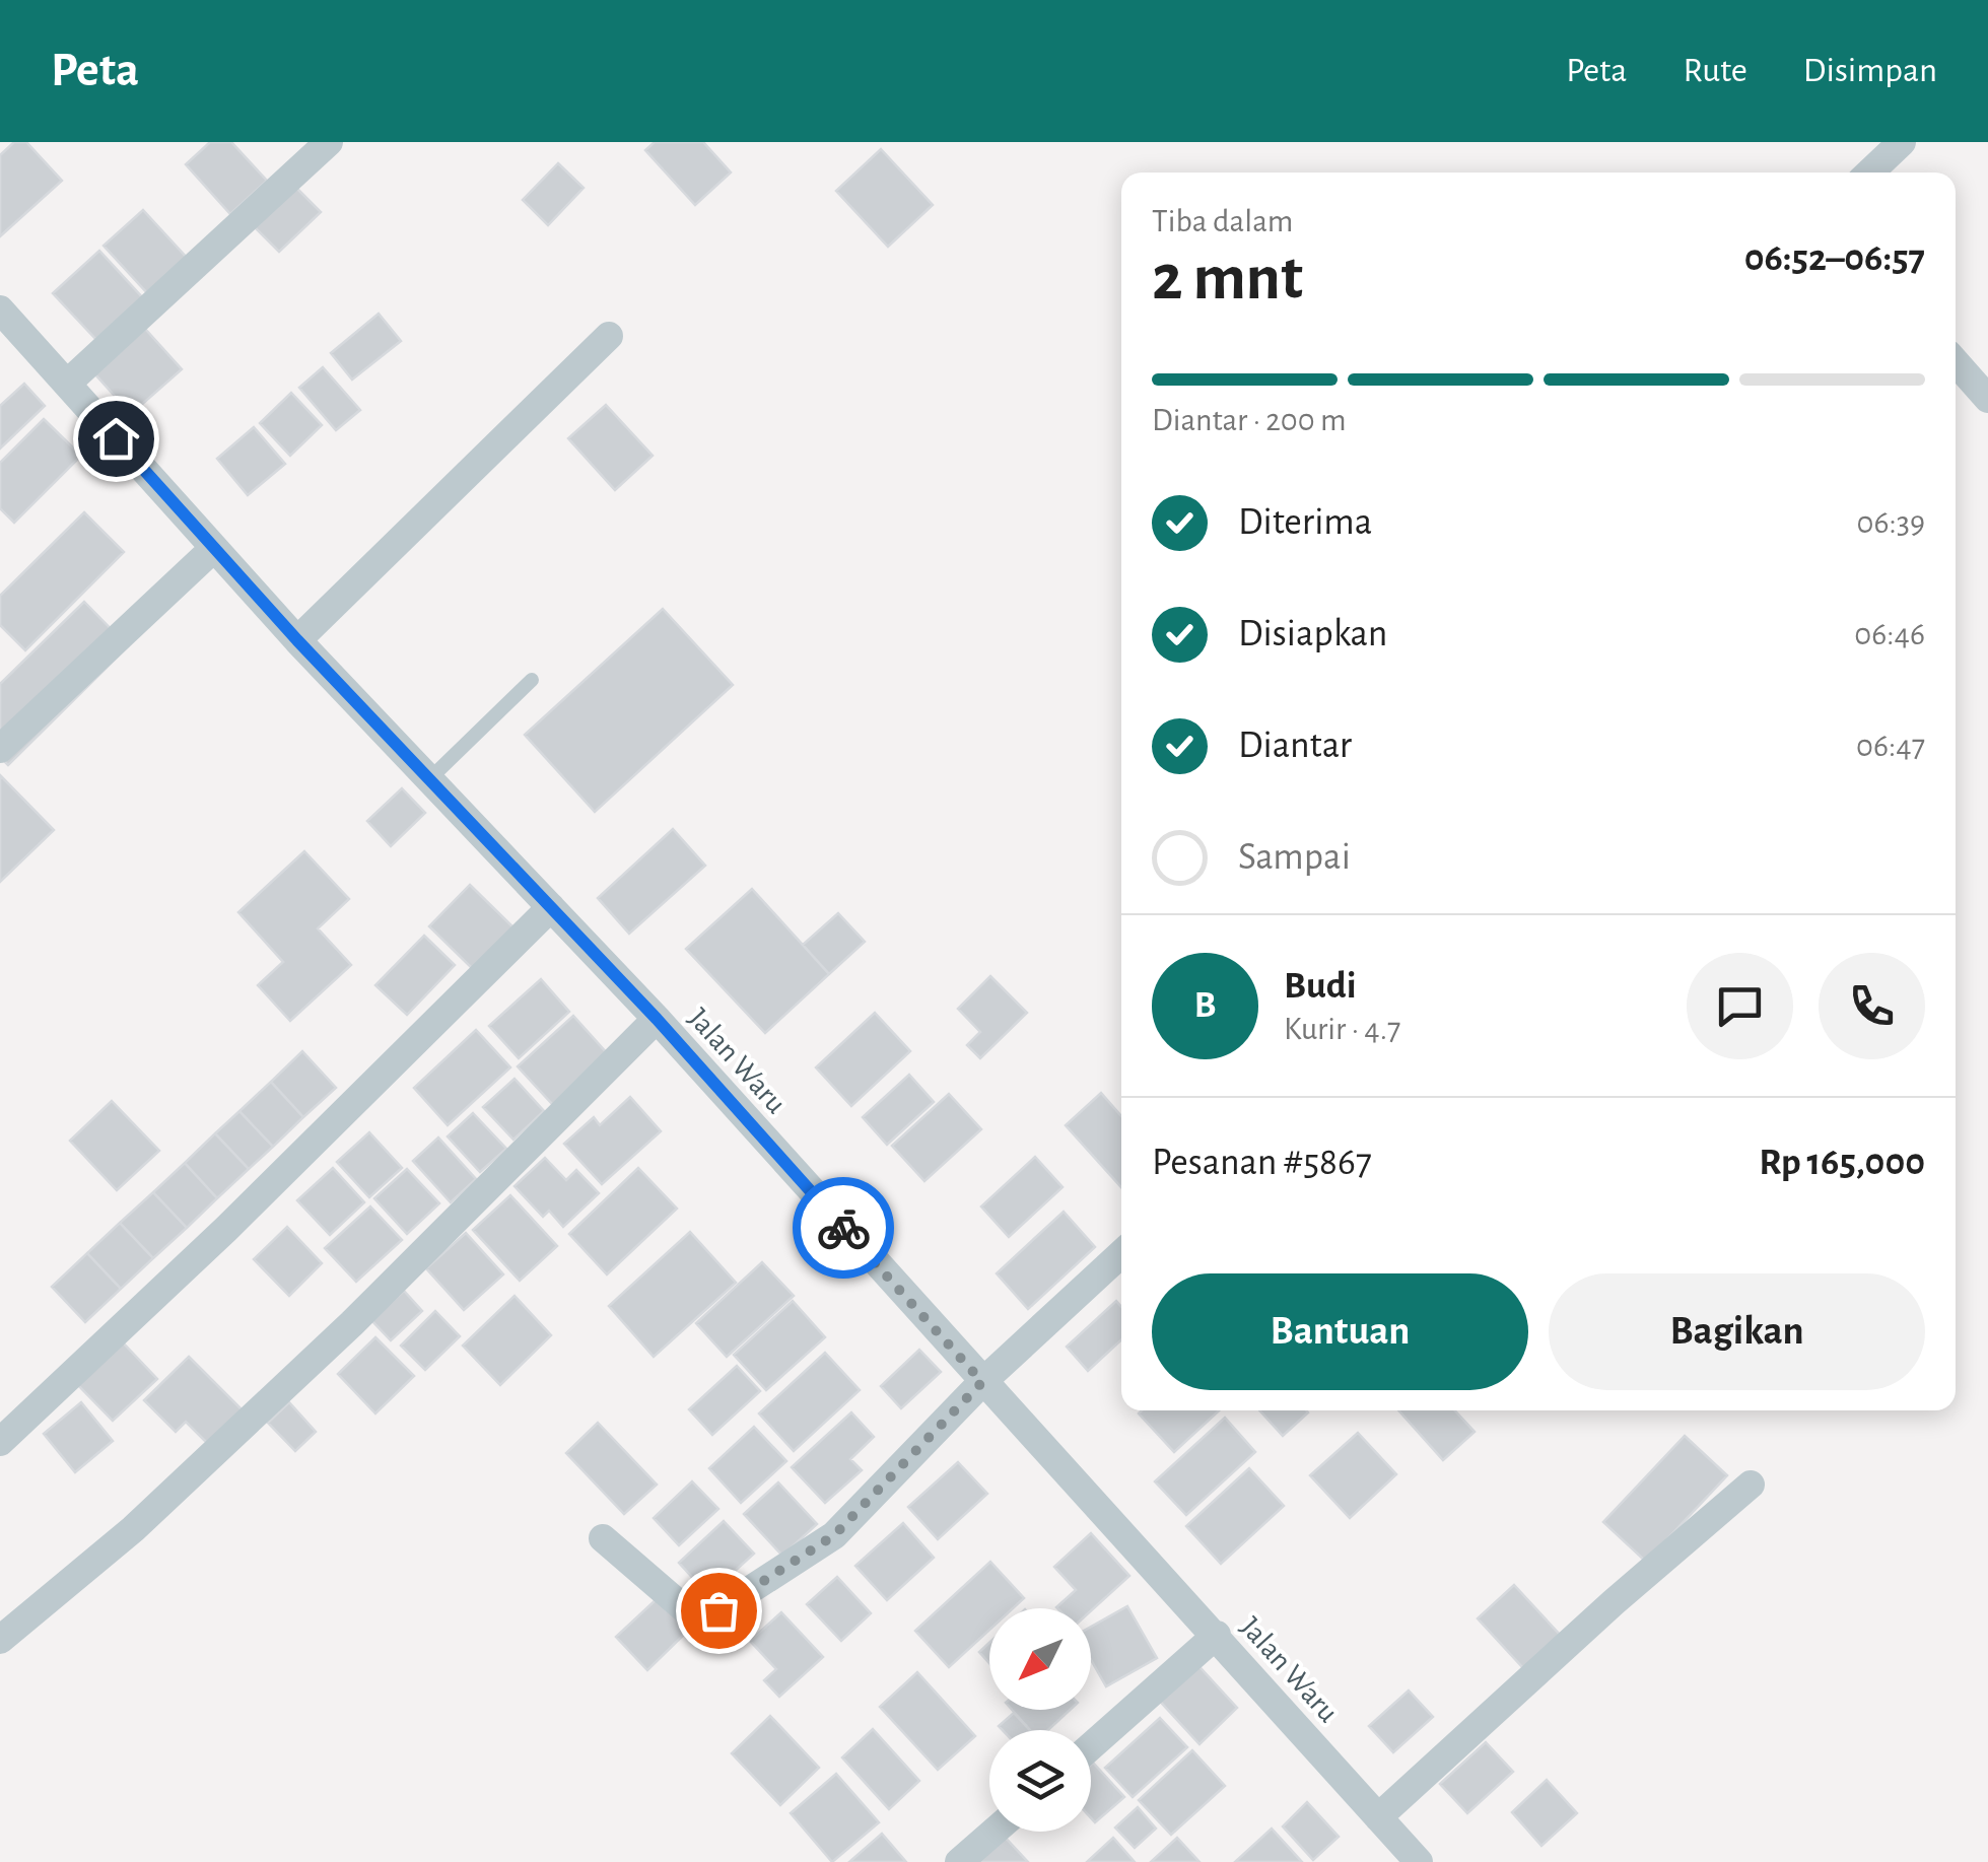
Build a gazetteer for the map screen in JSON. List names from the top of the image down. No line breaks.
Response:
{"streets":{"street":["Jalan Waru"]},"north":"bottom left","page":{"header":"Peta","nav":["Peta","Rute","Disimpan"],"heading":["2 mnt","Tiba dalam","06:52–06:57"],"panel":["Budi","Kurir · 4.7","Pesanan #5867","Rp 165,000"],"bar":"Diantar · 200 m","list":[["Diterima","06:39"],["Disiapkan","06:46"],["Diantar","06:47"],"Sampai"],"round":"B","buttons":["Bantuan","Bagikan"]}}
